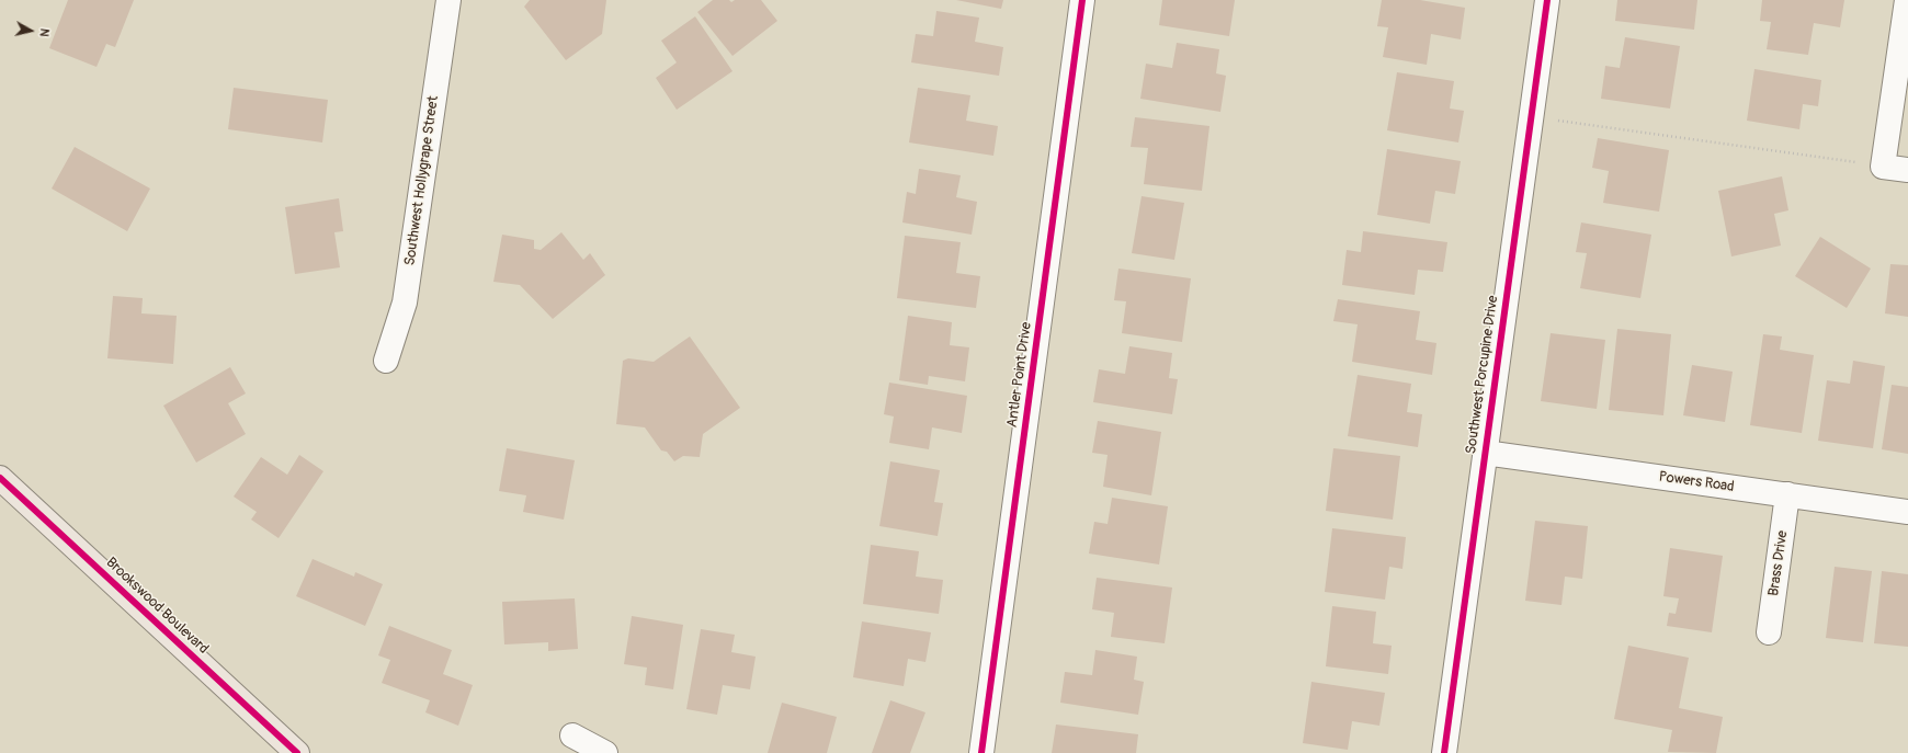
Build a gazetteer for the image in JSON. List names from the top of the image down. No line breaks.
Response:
{"streets":{"main road":["Brookswood Boulevard"],"street":["Southwest Hollygrape Street","Antler Point Drive","Southwest Porcupine Drive","Powers Road","Brass Drive"]},"crossings":[["Southwest Porcupine Drive","Powers Road"],["Powers Road","Brass Drive"]],"north":"right"}
